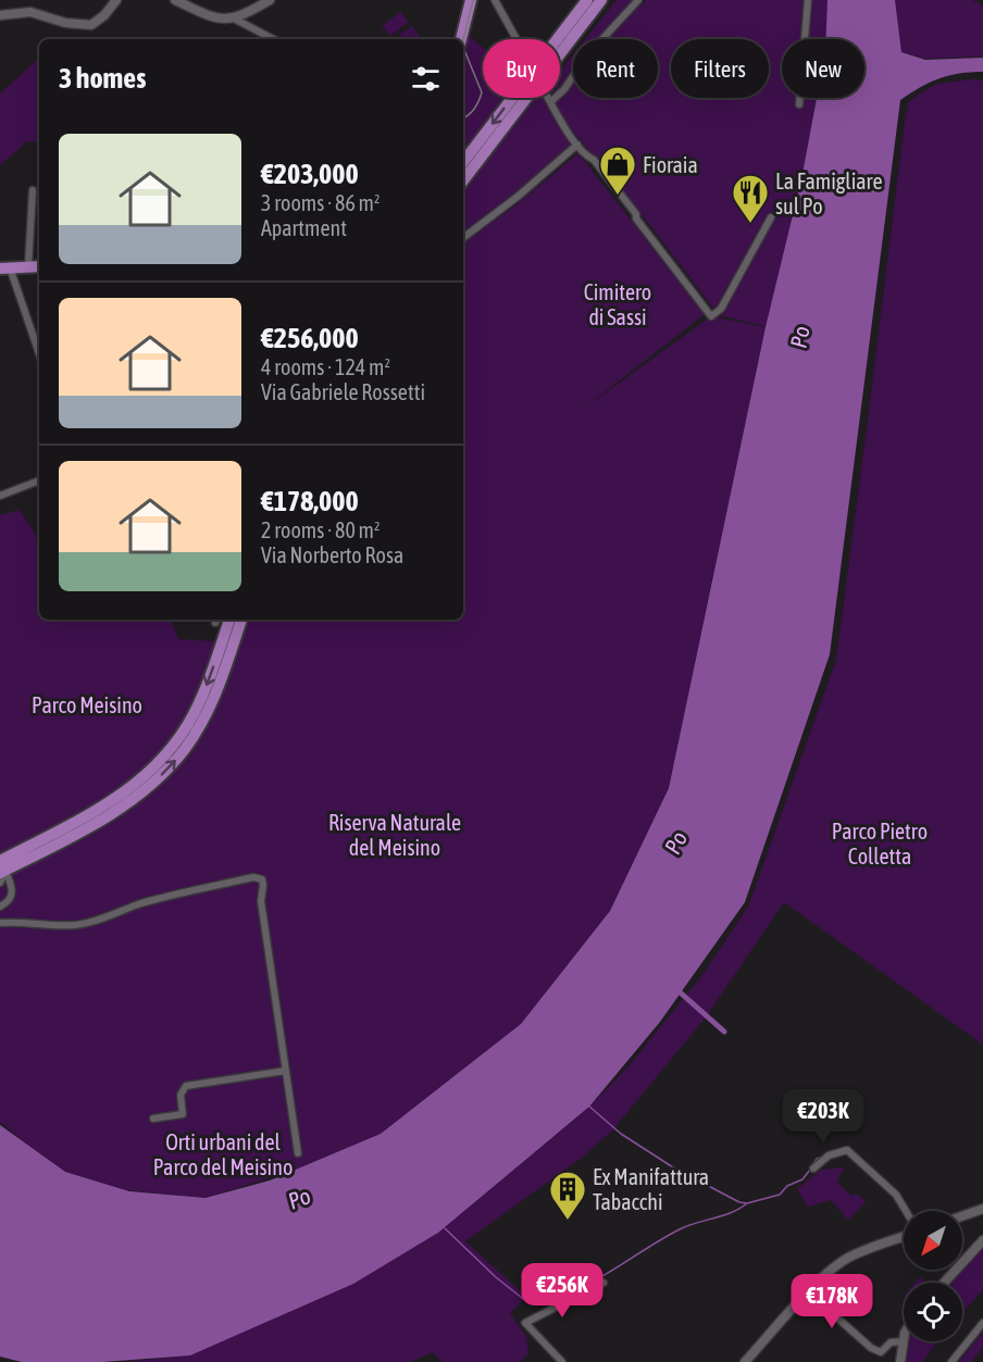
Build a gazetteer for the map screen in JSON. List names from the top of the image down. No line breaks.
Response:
{"water":["Po"],"parks":["Cimitero di Sassi","Parco Meisino","Riserva Naturale del Meisino","Parco Pietro Colletta","Orti urbani del Parco del Meisino"],"places":{"shop":["Fioraia"],"restaurant":["La Famigliare sul Po"],"building":["Ex Manifattura Tabacchi"]},"north":"bottom left","page":{"chip":["Buy","Rent","Filters","New"],"heading":"3 homes","list":[{"name":"€203,000","note":"3 rooms · 86 m² · Apartment"},{"name":"€256,000","note":"4 rooms · 124 m² · Via Gabriele Rossetti"},{"name":"€178,000","note":"2 rooms · 80 m² · Via Norberto Rosa"}],"price":["€203K","€256K","€178K"]}}
